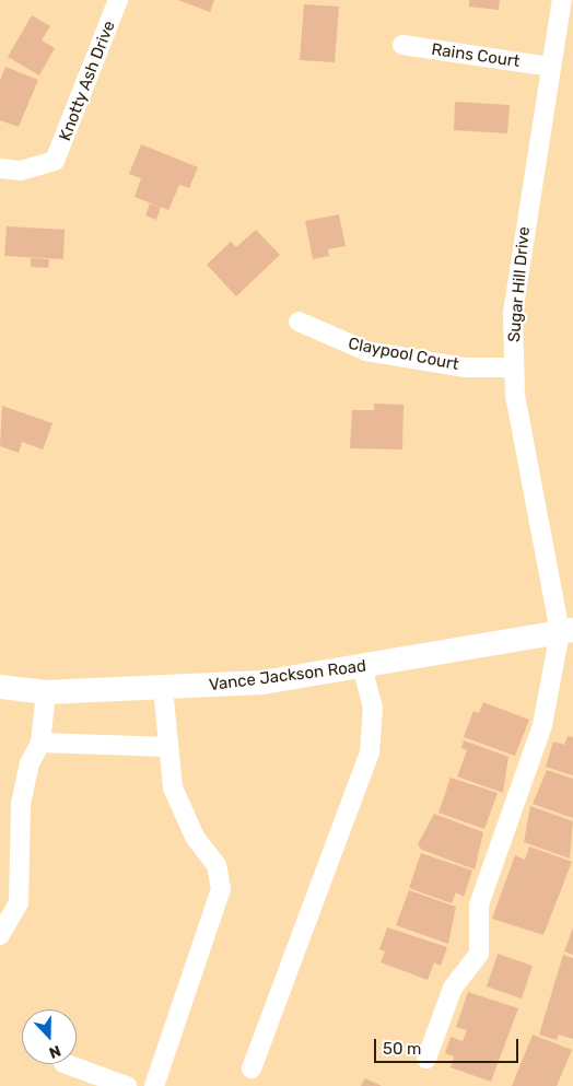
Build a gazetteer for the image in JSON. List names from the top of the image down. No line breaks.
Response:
{"streets":{"main road":["Vance Jackson Road"],"street":["Rains Court","Knotty Ash Drive","Sugar Hill Drive","Claypool Court"]},"crossings":[["Rains Court","Sugar Hill Drive"],["Sugar Hill Drive","Claypool Court"],["Sugar Hill Drive","Vance Jackson Road"]],"scale_bar":"50 m","north":"bottom"}
